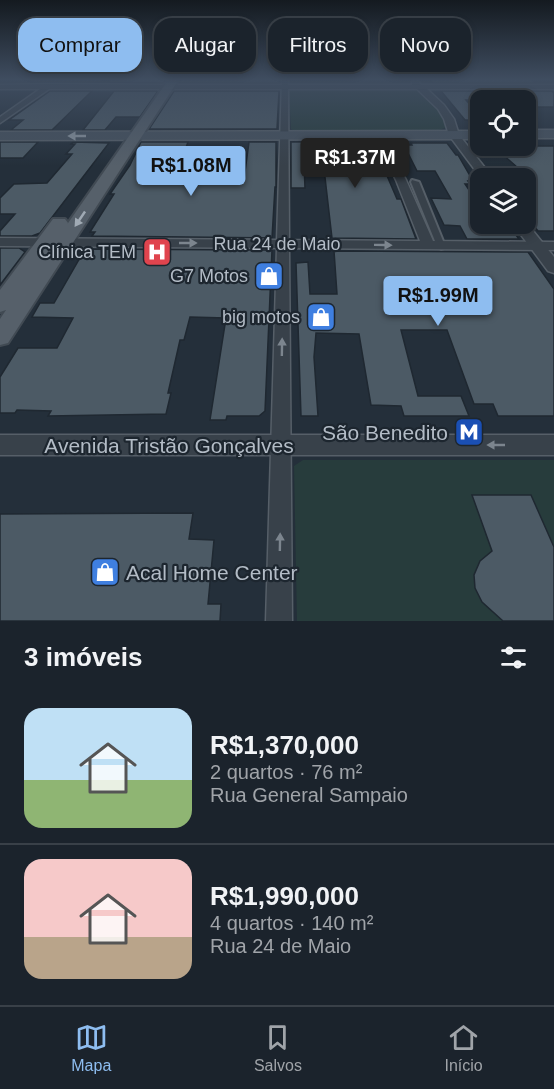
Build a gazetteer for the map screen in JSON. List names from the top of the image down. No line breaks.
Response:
{"streets":{"street":["Rua 24 de Maio","Avenida Tristão Gonçalves"]},"one_way":["Rua 24 de Maio","Avenida Tristão Gonçalves"],"places":{"hospital":["Clínica TEM"],"shop":["G7 Motos","big motos","Acal Home Center"],"metro station":["São Benedito"]},"page":{"chip":["Comprar","Alugar","Filtros","Novo"],"price":["R$1.37M","R$1.08M","R$1.99M"],"heading":"3 imóveis","list":[{"name":"R$1,370,000","note":"2 quartos · 76 m² · Rua General Sampaio"},{"name":"R$1,990,000","note":"4 quartos · 140 m² · Rua 24 de Maio"}],"tabs":["Mapa","Salvos","Início"]}}
